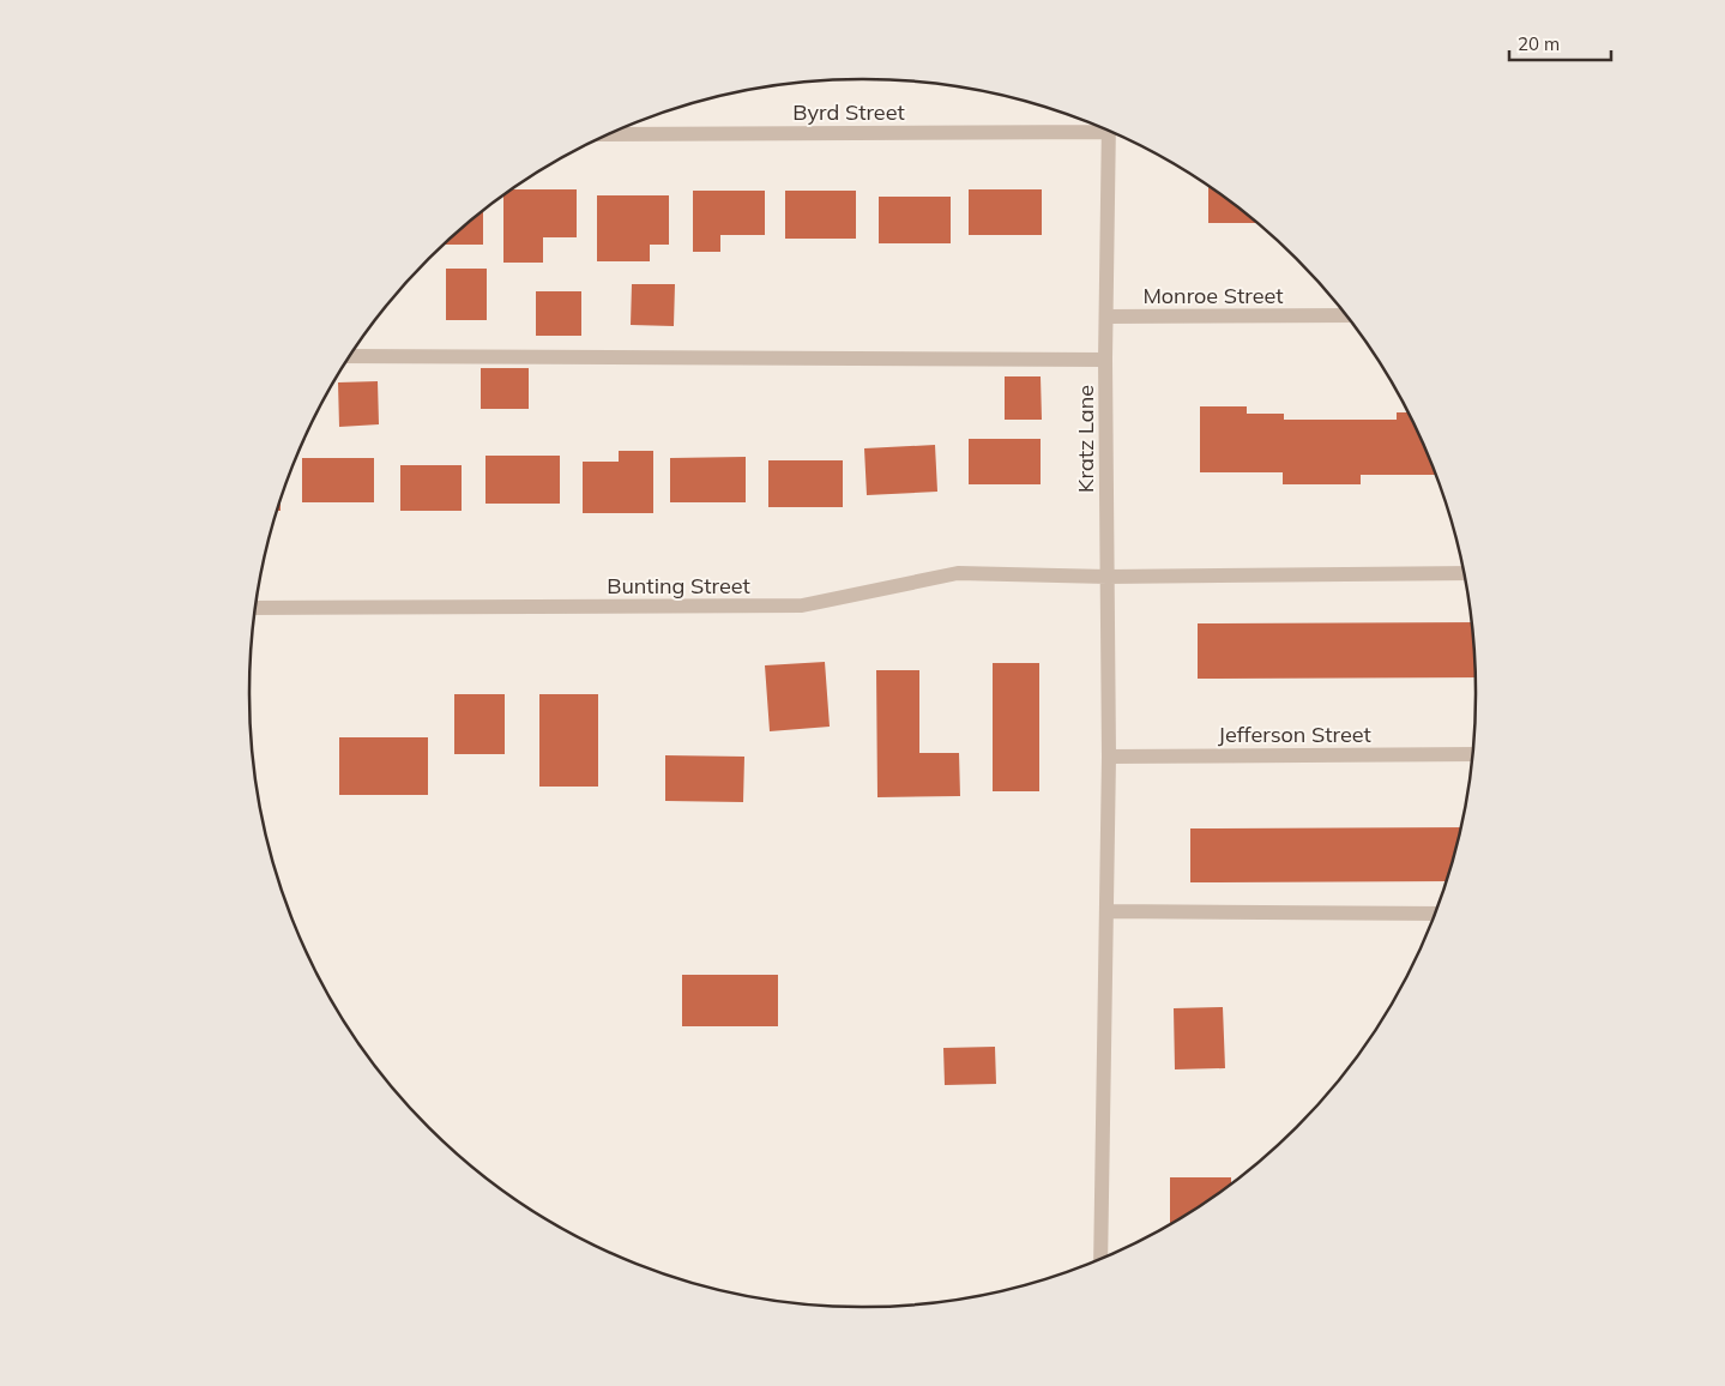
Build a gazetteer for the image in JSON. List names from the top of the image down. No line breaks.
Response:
{"streets":{"street":["Byrd Street","Monroe Street","Kratz Lane","Bunting Street","Jefferson Street"]},"crossings":[["Monroe Street","Kratz Lane"],["Kratz Lane","Bunting Street"],["Kratz Lane","Jefferson Street"]],"scale_bar":"20 m"}
